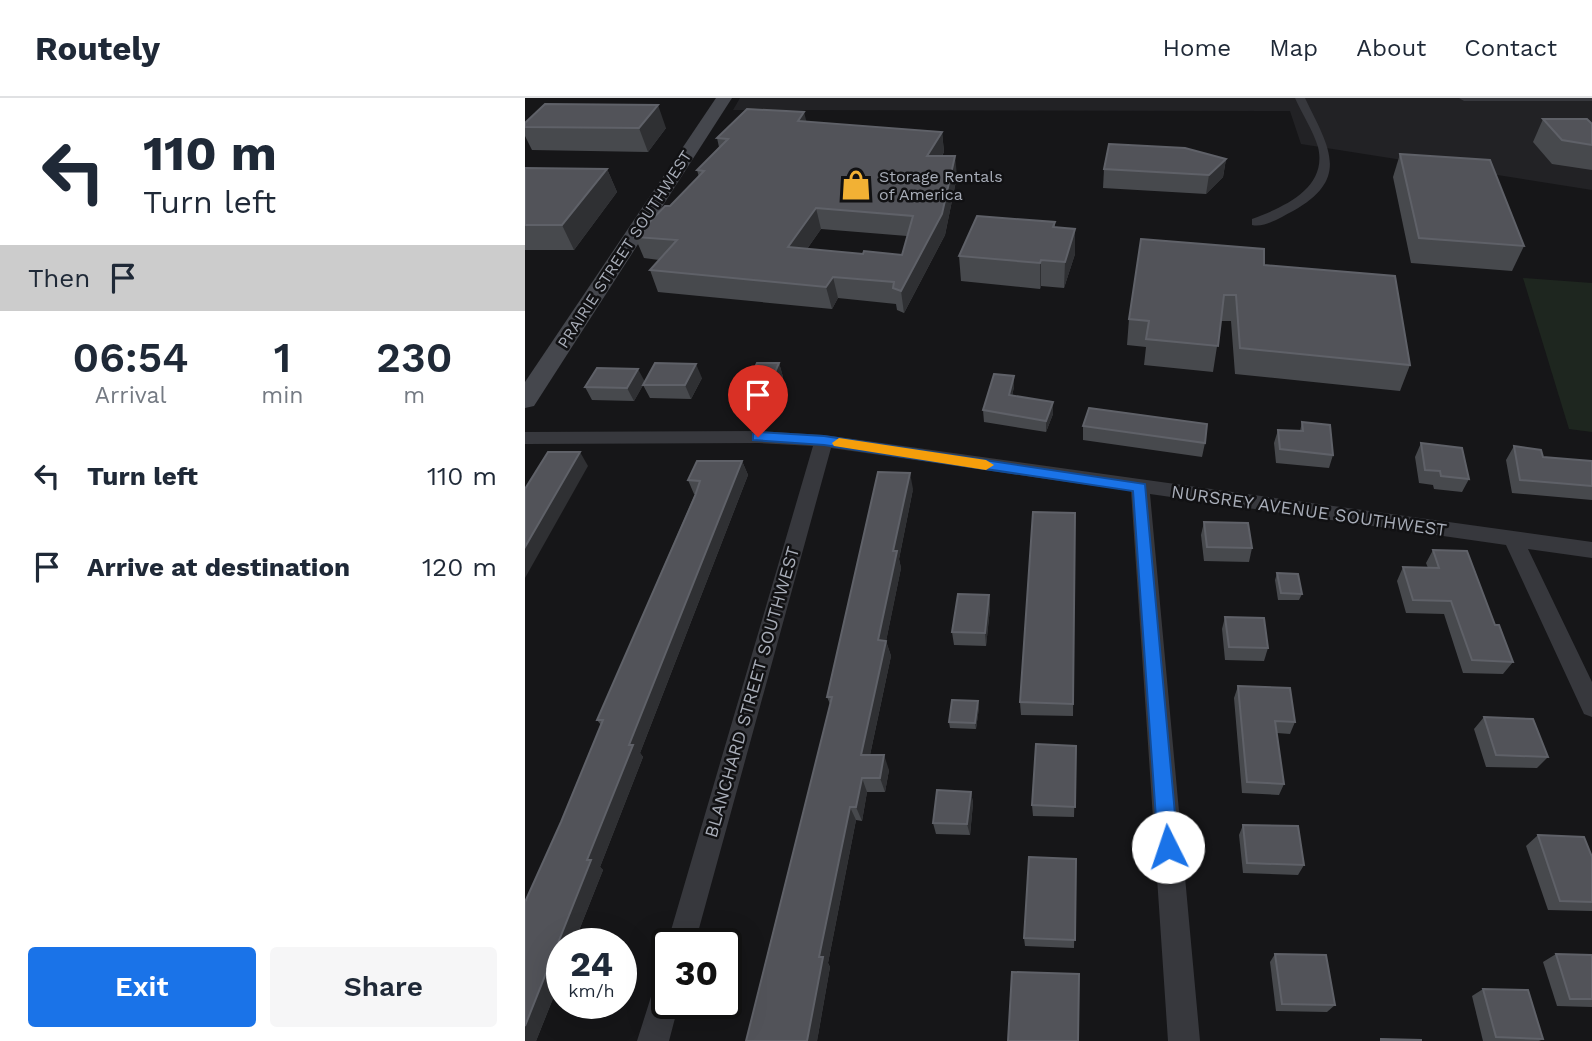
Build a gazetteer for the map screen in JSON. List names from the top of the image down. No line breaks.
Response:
{"streets":{"street":["PRAIRIE STREET SOUTHWEST","NURSREY AVENUE SOUTHWEST","BLANCHARD STREET SOUTHWEST"]},"crossings":[["NURSREY AVENUE SOUTHWEST","BLANCHARD STREET SOUTHWEST"]],"places":{"shop":["Storage Rentals of America"]},"page":{"header":"Routely","nav":["Home","Map","About","Contact"],"turn":["110 m","Turn left"],"then":"Then","eta":["06:54","Arrival","1","min","230","m"],"list":[{"name":"Turn left","value":"110 m"},{"name":"Arrive at destination","value":"120 m"}],"speed":"24 km/h","limit":"30","buttons":["Exit","Share"]}}
